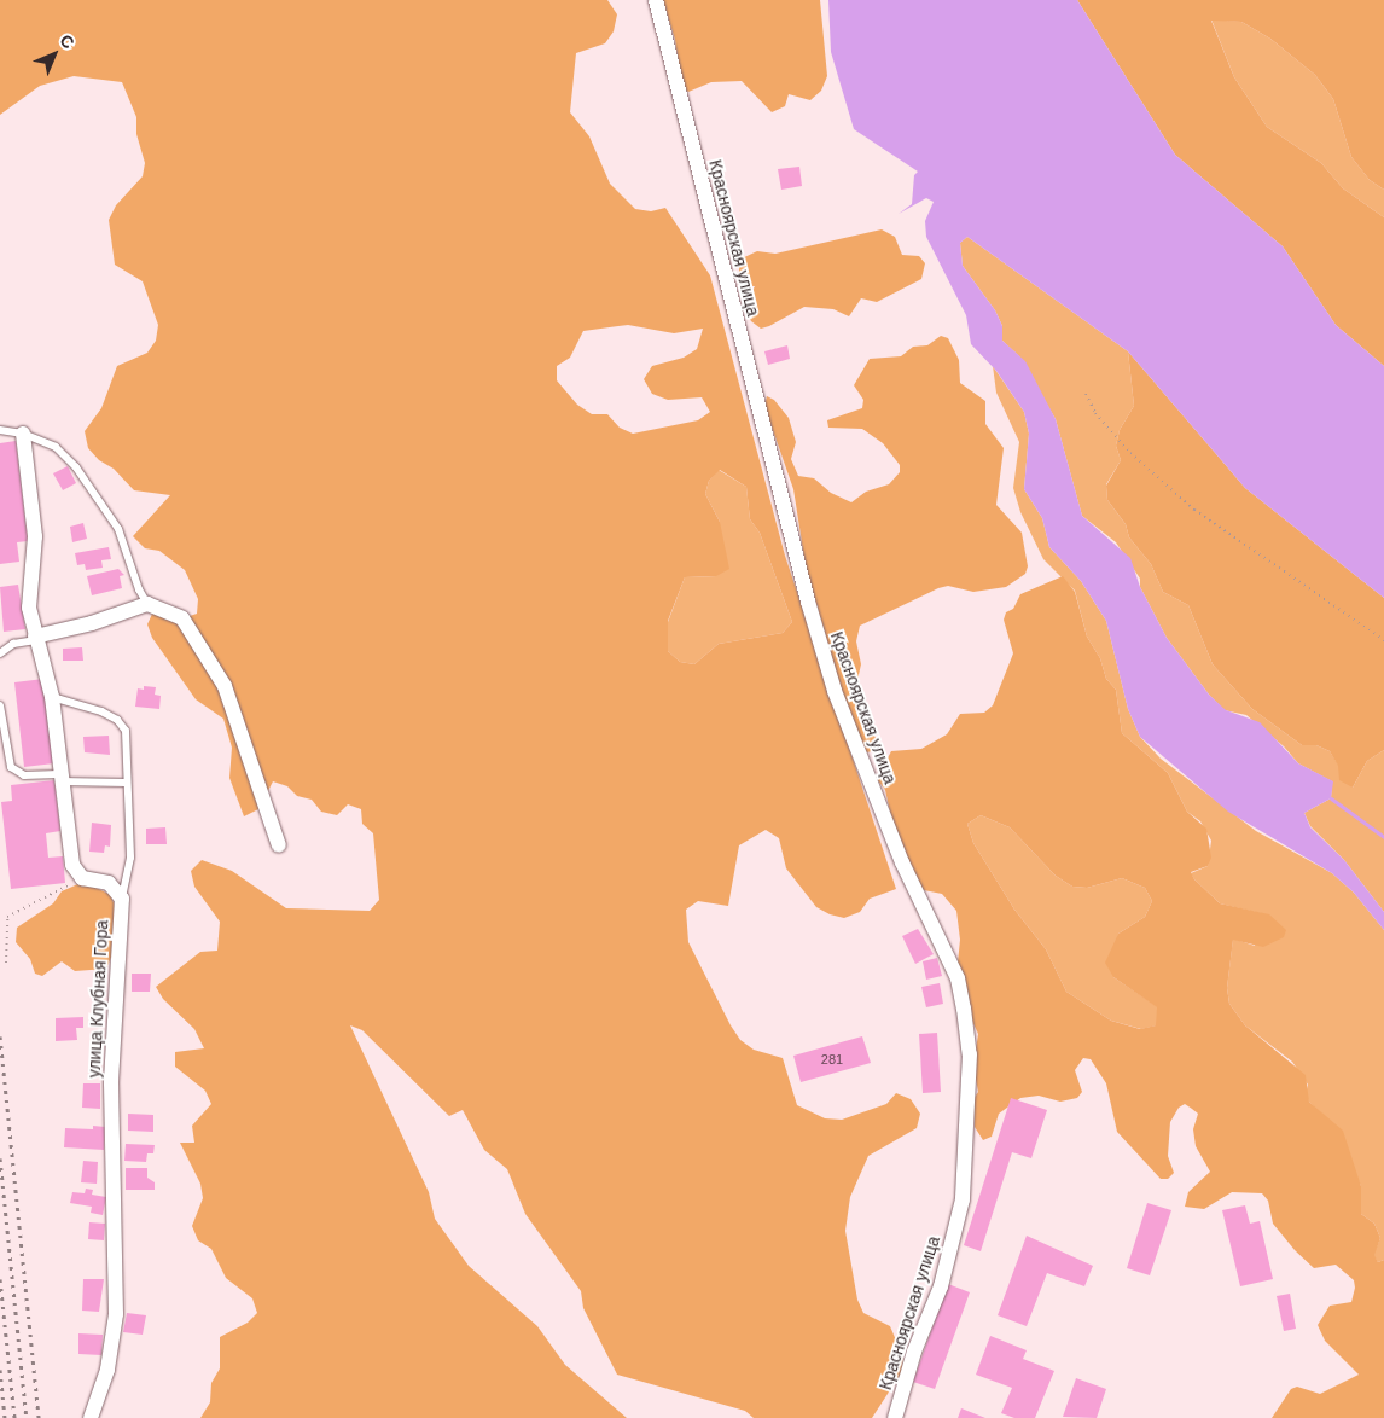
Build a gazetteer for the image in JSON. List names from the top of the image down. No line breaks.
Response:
{"streets":{"street":["Красноярская улица","улица Клубная Гора"]},"house_numbers":["281"],"north":"top right"}
